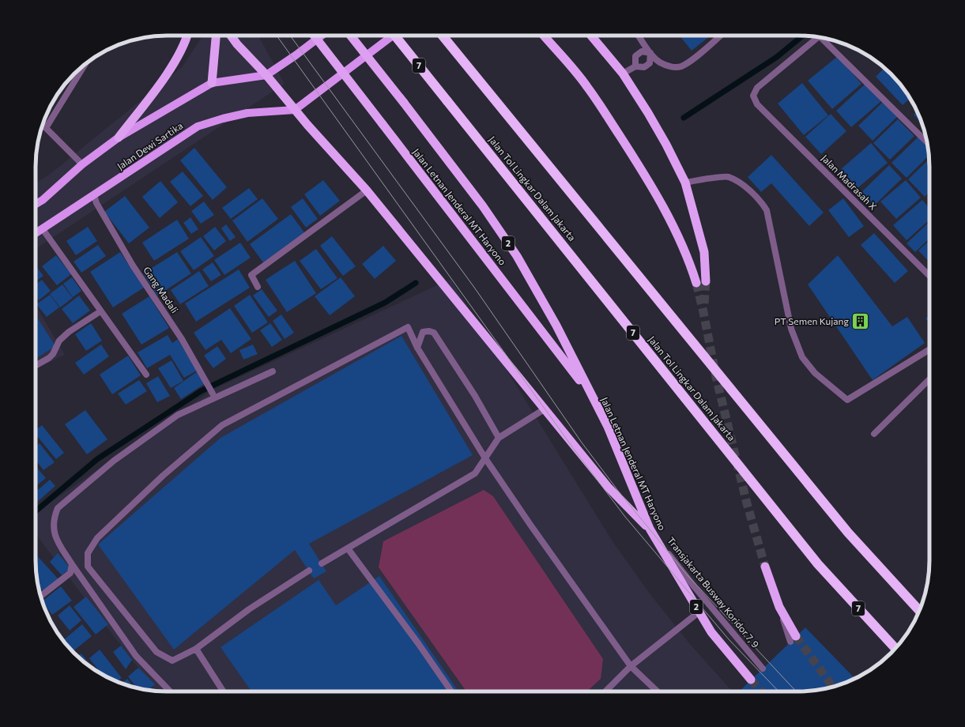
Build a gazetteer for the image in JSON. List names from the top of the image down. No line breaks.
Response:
{"streets":{"highway":["7","Jalan Tol Lingkar Dalam Jakarta","Jalan Letnan Jenderal MT Haryono","2"],"main road":["Jalan Dewi Sartika"],"street":["Jalan Madrasah X","Gang Madali","Transjakarta Busway Koridor 7, 9"]},"crossings":[["Jalan Dewi Sartika","Gang Madali"],["Jalan Letnan Jenderal MT Haryono","Transjakarta Busway Koridor 7, 9"]],"places":{"building":["PT Semen Kujang"]}}
